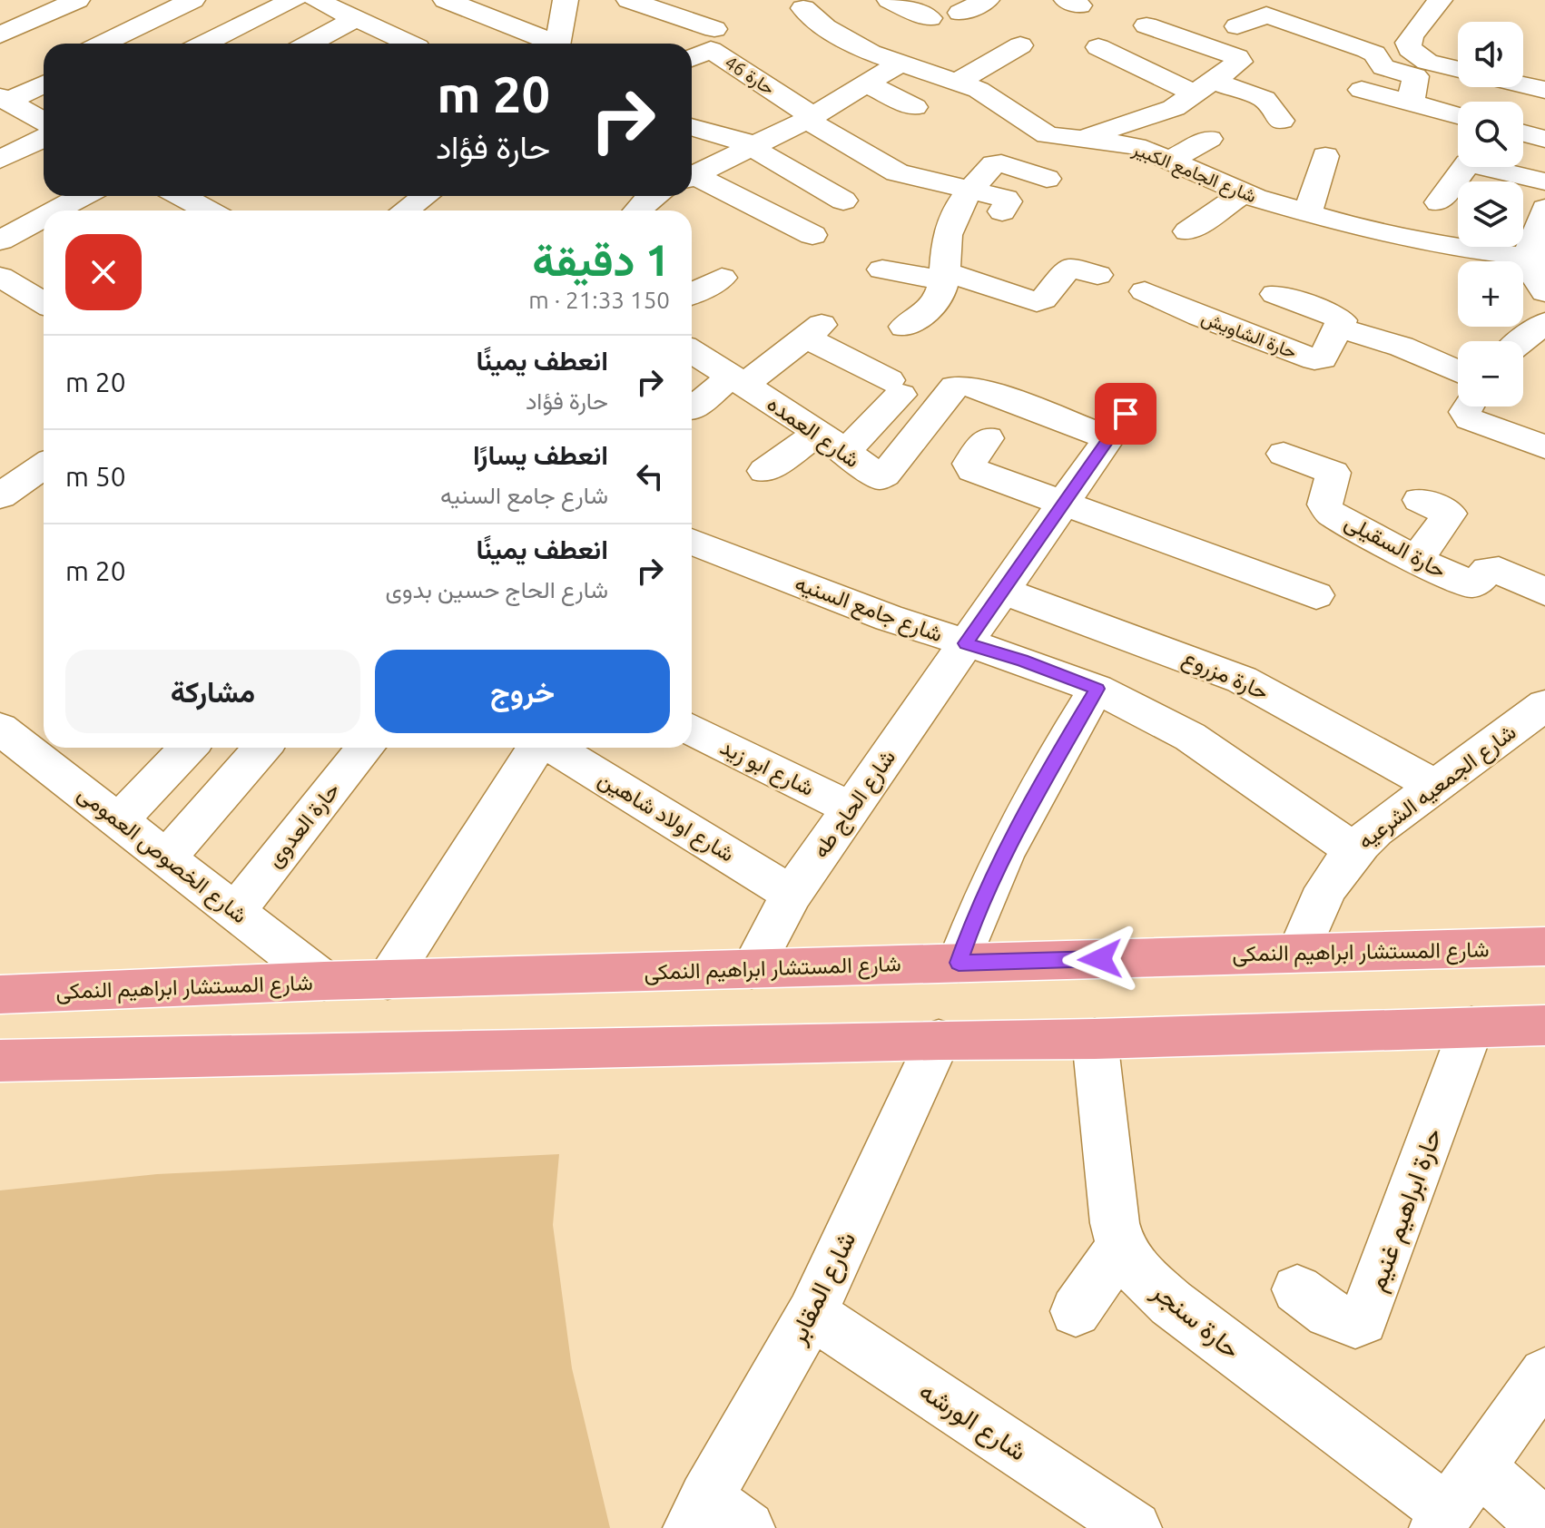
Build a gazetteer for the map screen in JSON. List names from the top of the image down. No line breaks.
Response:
{"streets":{"main road":["شارع المستشار ابراهيم النمكى"],"street":["حارة 46","شارع الجامع الكبير","حارة الشاويش","شارع العمده","حارة السقيلى","شارع جامع السنيه","حارة مزروع","شارع ابو زيد","شارع الجمعيه الشرعيه","شارع الحاج طه","شارع اولاد شاهين","حارة العدوى","شارع الخصوص العمومى","حارة ابراهيم غنيم","شارع المقابر","حارة سنجر","شارع الورشه"]},"crossings":[["شارع العمده","شارع الحاج طه"],["شارع جامع السنيه","شارع الجمعيه الشرعيه"],["شارع جامع السنيه","شارع الحاج طه"],["حارة مزروع","شارع الجمعيه الشرعيه"],["حارة مزروع","شارع الحاج طه"],["شارع ابو زيد","شارع الحاج طه"],["شارع الجمعيه الشرعيه","شارع المستشار ابراهيم النمكى"],["شارع الحاج طه","شارع اولاد شاهين"],["شارع الحاج طه","شارع المستشار ابراهيم النمكى"],["حارة العدوى","شارع الخصوص العمومى"],["شارع الخصوص العمومى","شارع المستشار ابراهيم النمكى"],["شارع المقابر","شارع الورشه"]],"page":{"map_buttons":["+","−"],"turn":["20 m","حارة فؤاد"],"heading":["1 دقيقة","150 m · 21:33"],"list":[{"name":"انعطف يمينًا","note":"حارة فؤاد","value":"20 m"},{"name":"انعطف يسارًا","note":"شارع جامع السنيه","value":"50 m"},{"name":"انعطف يمينًا","note":"شارع الحاج حسين بدوى","value":"20 m"}],"buttons":["خروج","مشاركة"]}}
